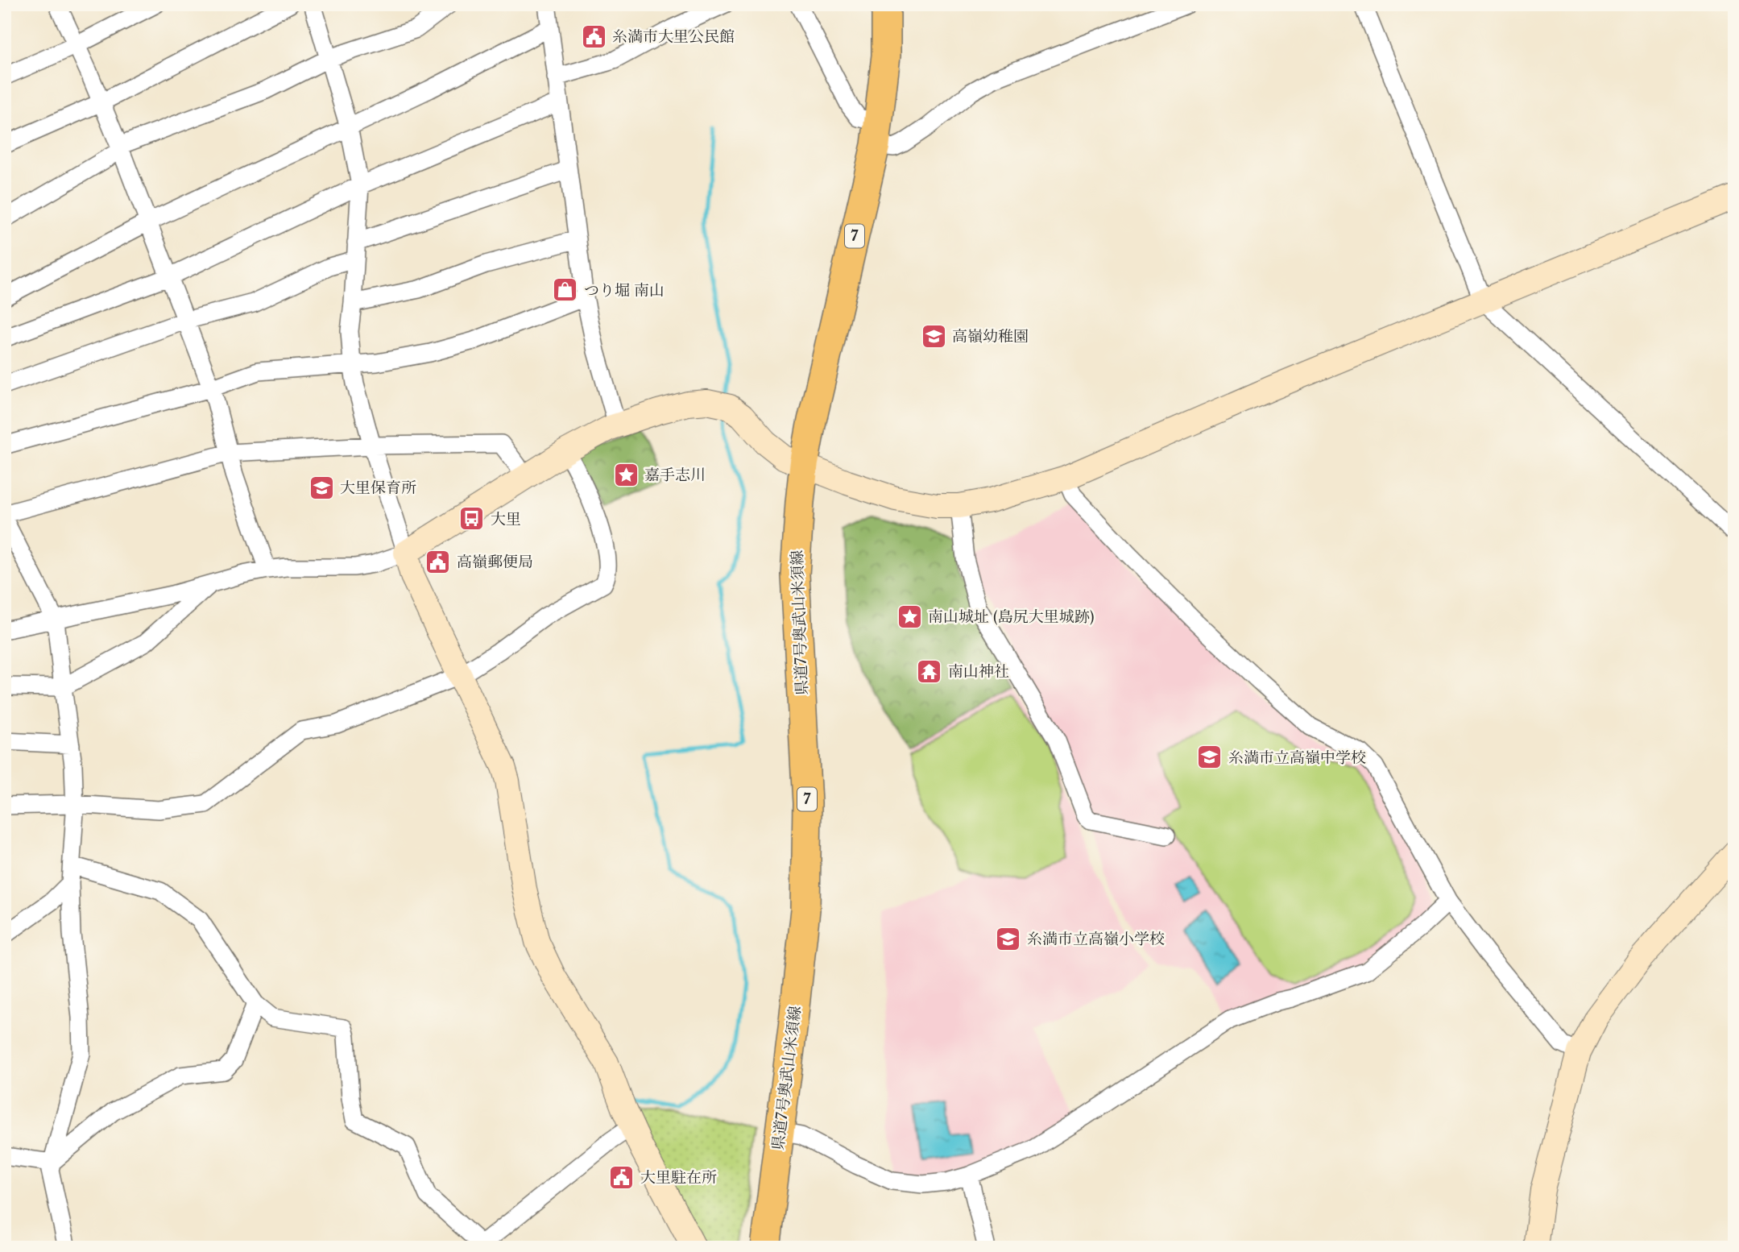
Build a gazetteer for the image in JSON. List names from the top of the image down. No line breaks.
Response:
{"streets":{"main road":["7","県道7号奥武山米須線"]},"places":{"public building":["糸満市大里公民館","高嶺郵便局","大里駐在所"],"shop":["つり堀 南山"],"school or university":["高嶺幼稚園","大里保育所","糸満市立高嶺中学校","糸満市立高嶺小学校"],"place":["嘉手志川","南山城址 (島尻大里城跡)"],"bus stop":["大里"],"temple":["南山神社"]}}
